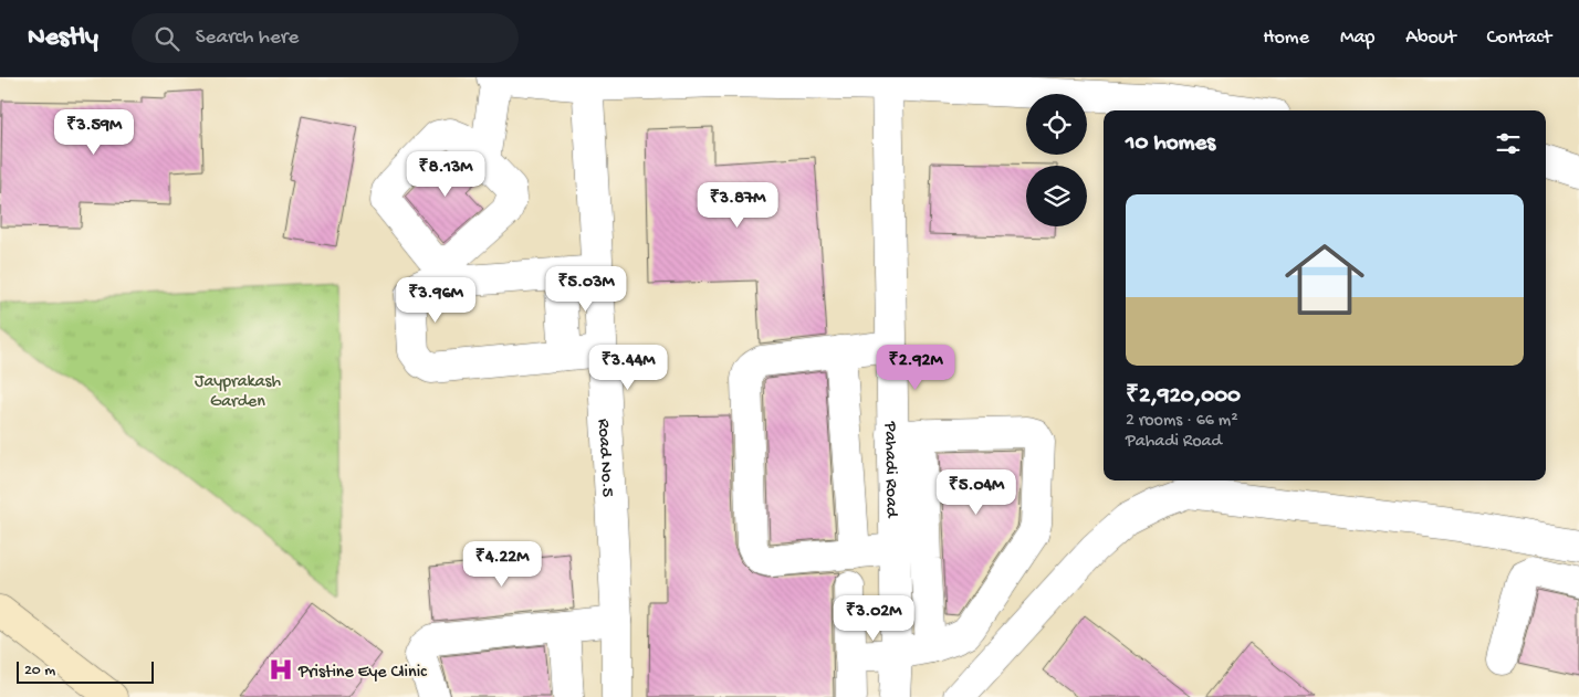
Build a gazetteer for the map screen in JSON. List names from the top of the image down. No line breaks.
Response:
{"streets":{"street":["Road No.5","Pahadi Road"]},"parks":["Jayprakash Garden"],"places":{"hospital":["Pristine Eye Clinic"]},"scale_bar":"20 m","page":{"header":"Nestly","search":"Search here","nav":["Home","Map","About","Contact"],"price":["₹3.59M","₹8.13M","₹3.87M","₹5.03M","₹3.96M","₹3.44M","₹2.92M","₹5.04M","₹4.22M","₹3.02M"],"heading":"10 homes","list":[{"name":"₹2,920,000","note":"2 rooms · 66 m² · Pahadi Road"}],"scale":"20 m"}}
